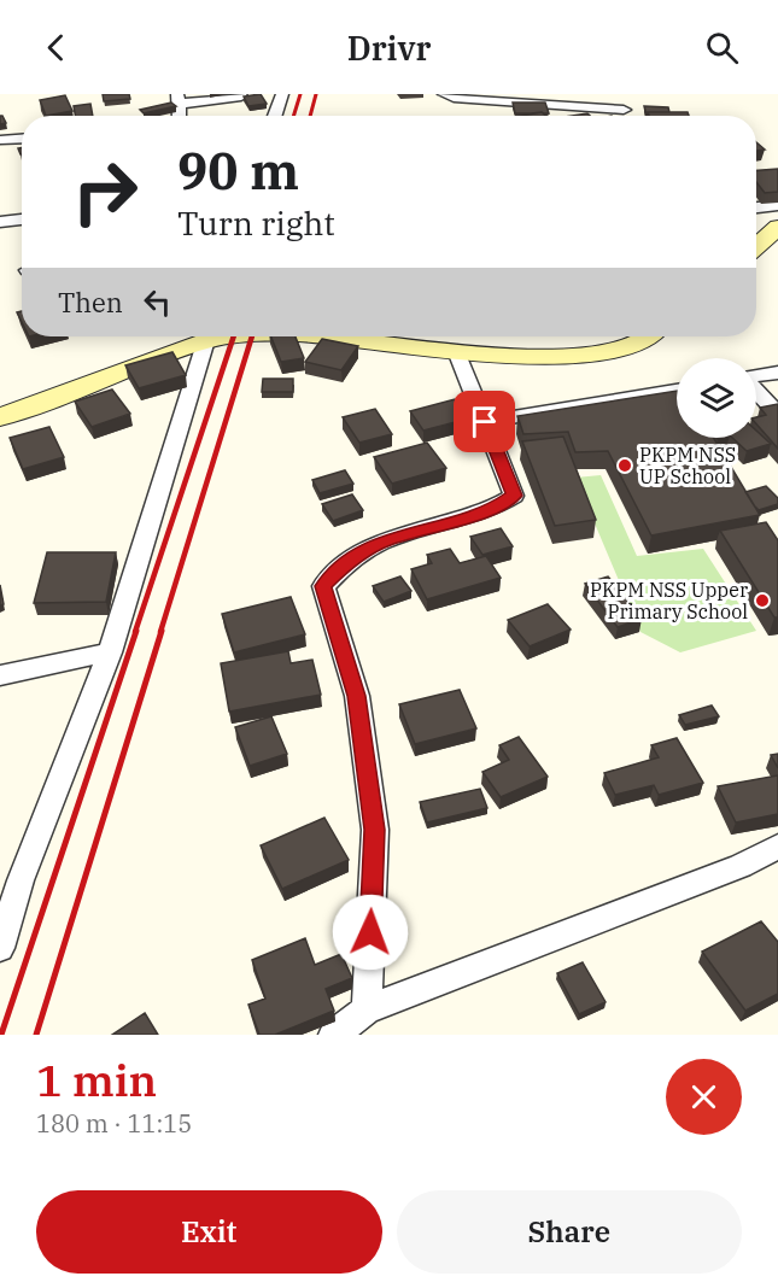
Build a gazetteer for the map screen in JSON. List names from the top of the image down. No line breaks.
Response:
{"places":["PKPM NSS UP School","PKPM NSS Upper Primary School"],"page":{"header":"Drivr","turn":["90 m","Turn right"],"then":"Then","heading":["1 min","180 m · 11:15"],"buttons":["Exit","Share"]}}
